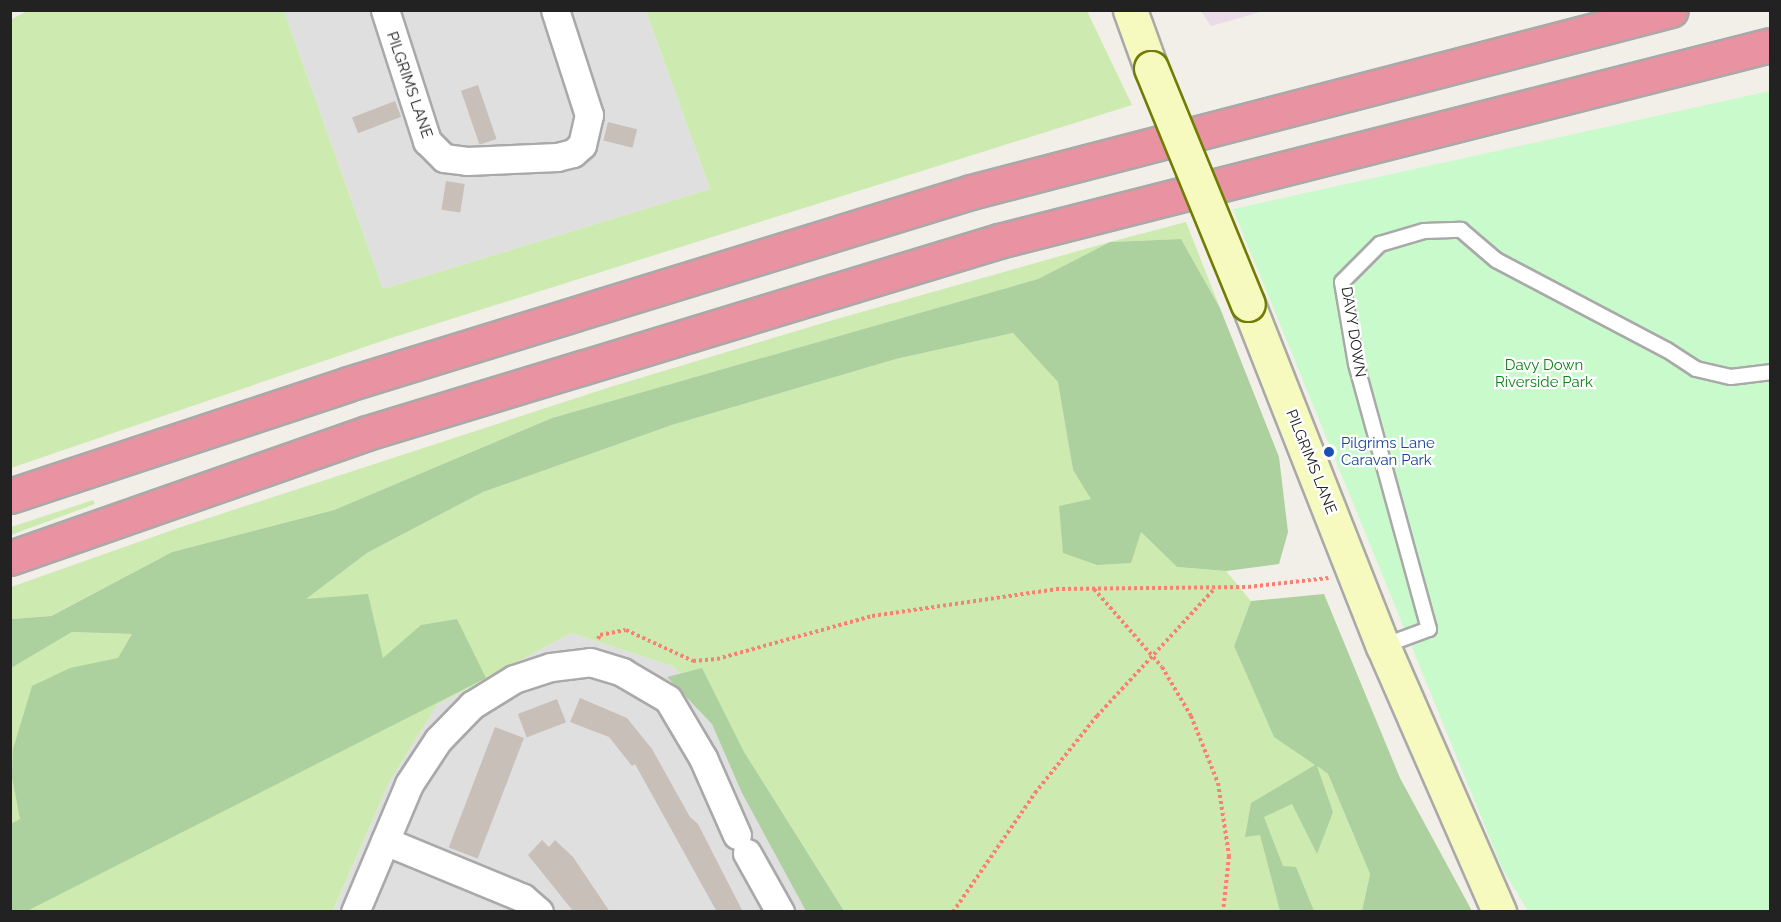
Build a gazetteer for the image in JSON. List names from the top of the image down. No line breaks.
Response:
{"streets":{"main road":["PILGRIMS LANE"],"lane":["DAVY DOWN"]},"crossings":[["PILGRIMS LANE","DAVY DOWN"]],"parks":["Davy Down Riverside Park"],"places":["Pilgrims Lane Caravan Park"]}
